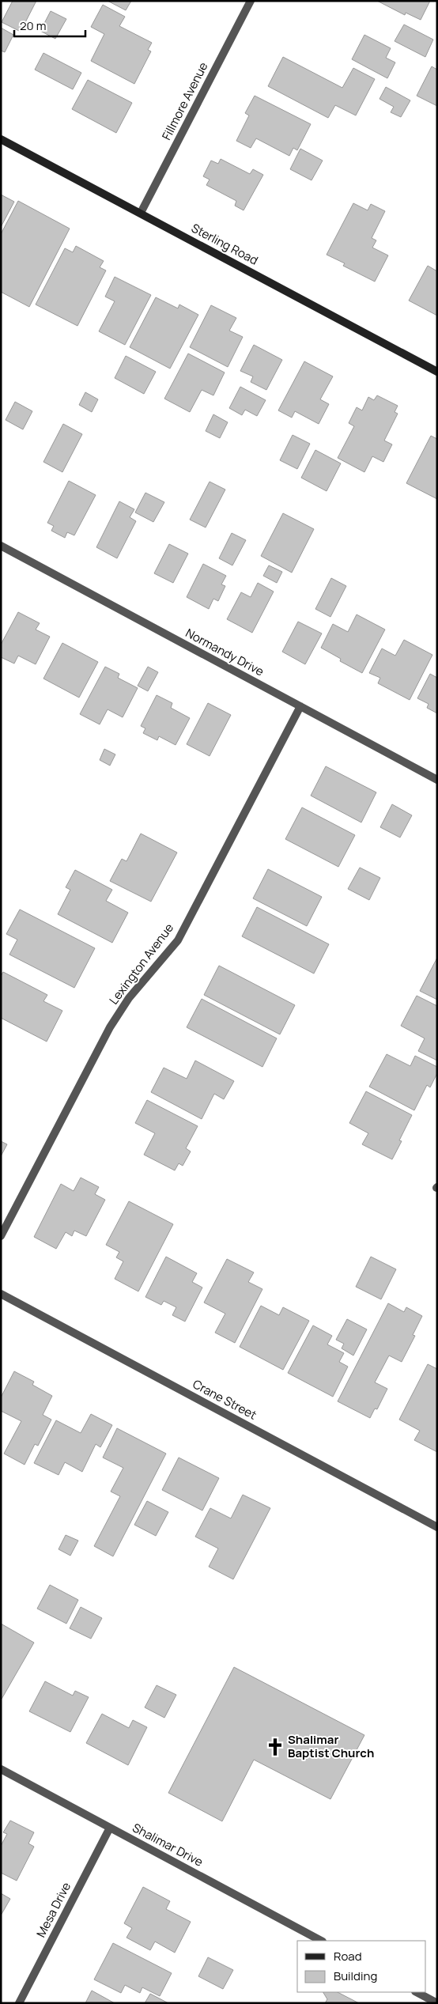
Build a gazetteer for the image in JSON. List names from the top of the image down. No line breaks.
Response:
{"streets":{"street":["Fillmore Avenue","Sterling Road","Normandy Drive","Lexington Avenue","Crane Street","Shalimar Drive","Mesa Drive"]},"crossings":[["Fillmore Avenue","Sterling Road"],["Normandy Drive","Lexington Avenue"],["Shalimar Drive","Mesa Drive"]],"places":{"church":["Shalimar Baptist Church"]},"legend":["Road","Building"],"scale_bar":"20 m"}
